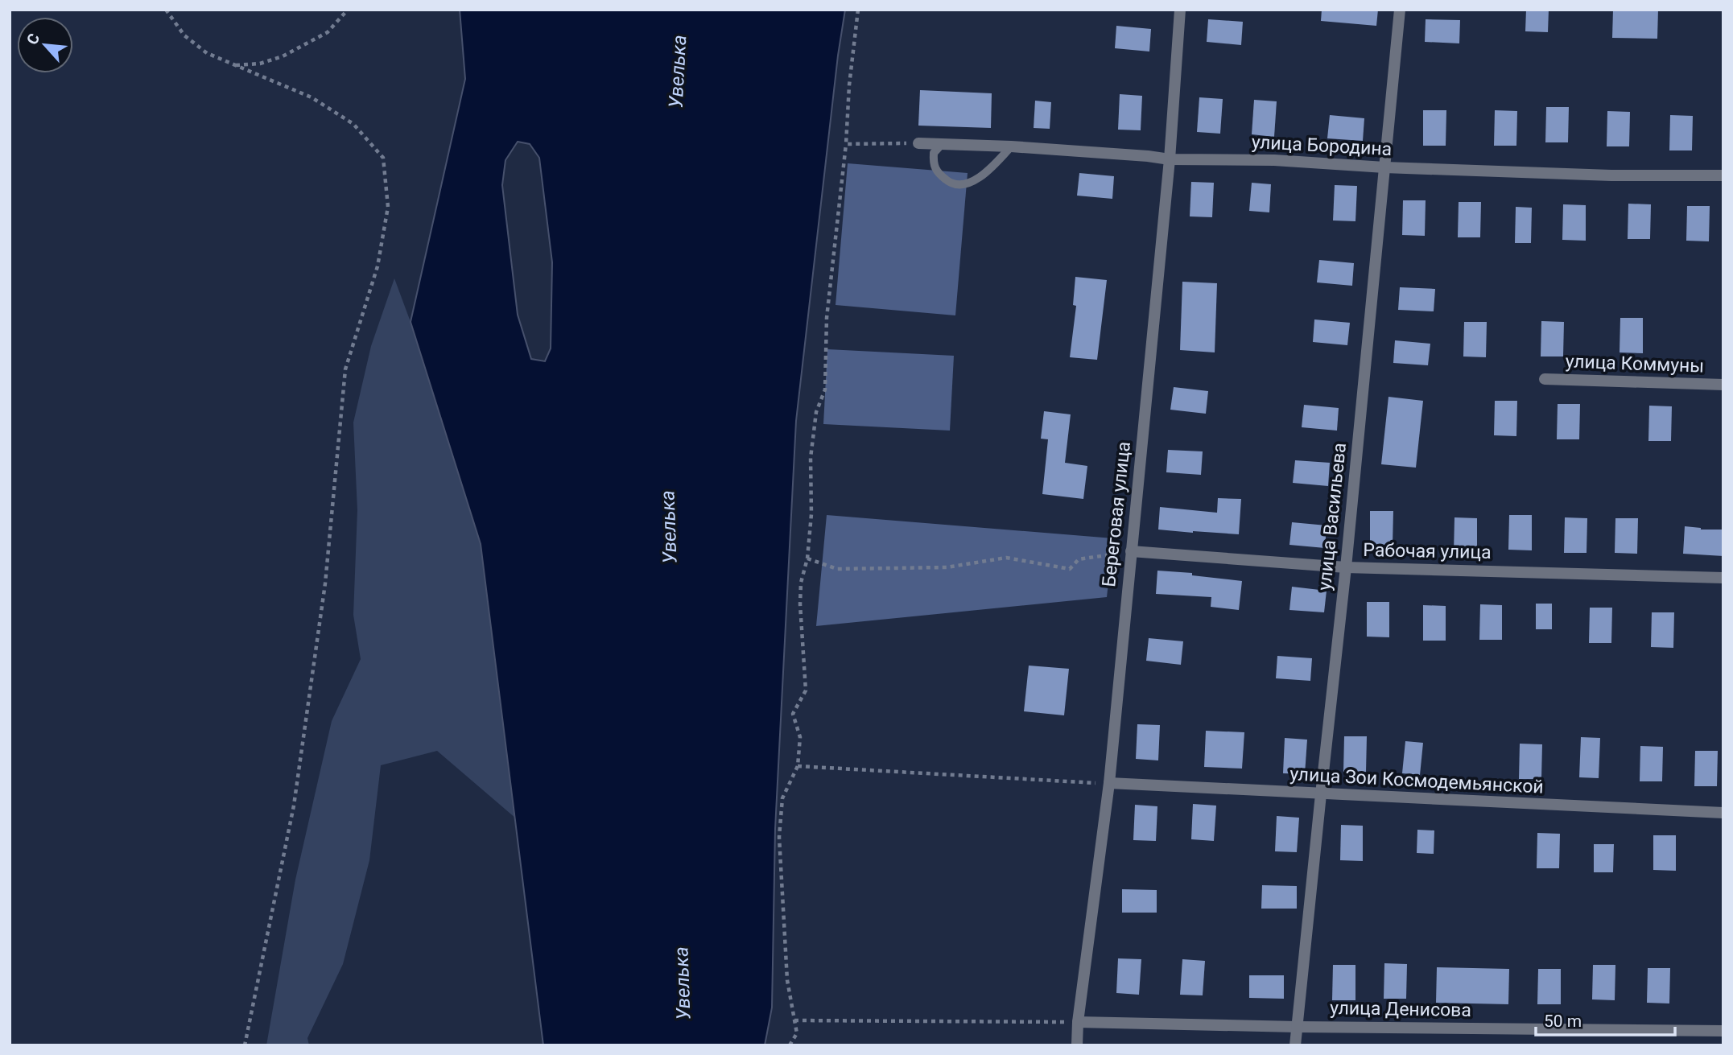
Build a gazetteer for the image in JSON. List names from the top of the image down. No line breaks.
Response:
{"streets":{"street":["улица Бородина","улица Коммуны","Береговая улица","улица Васильева","Рабочая улица","улица Зои Космодемьянской","улица Денисова"]},"crossings":[["улица Бородина","Береговая улица"],["улица Бородина","улица Васильева"],["Береговая улица","Рабочая улица"],["Береговая улица","улица Зои Космодемьянской"],["Береговая улица","улица Денисова"],["улица Васильева","Рабочая улица"],["улица Васильева","улица Зои Космодемьянской"],["улица Васильева","улица Денисова"]],"water":["Увелька"],"scale_bar":"50 m","north":"top left"}
